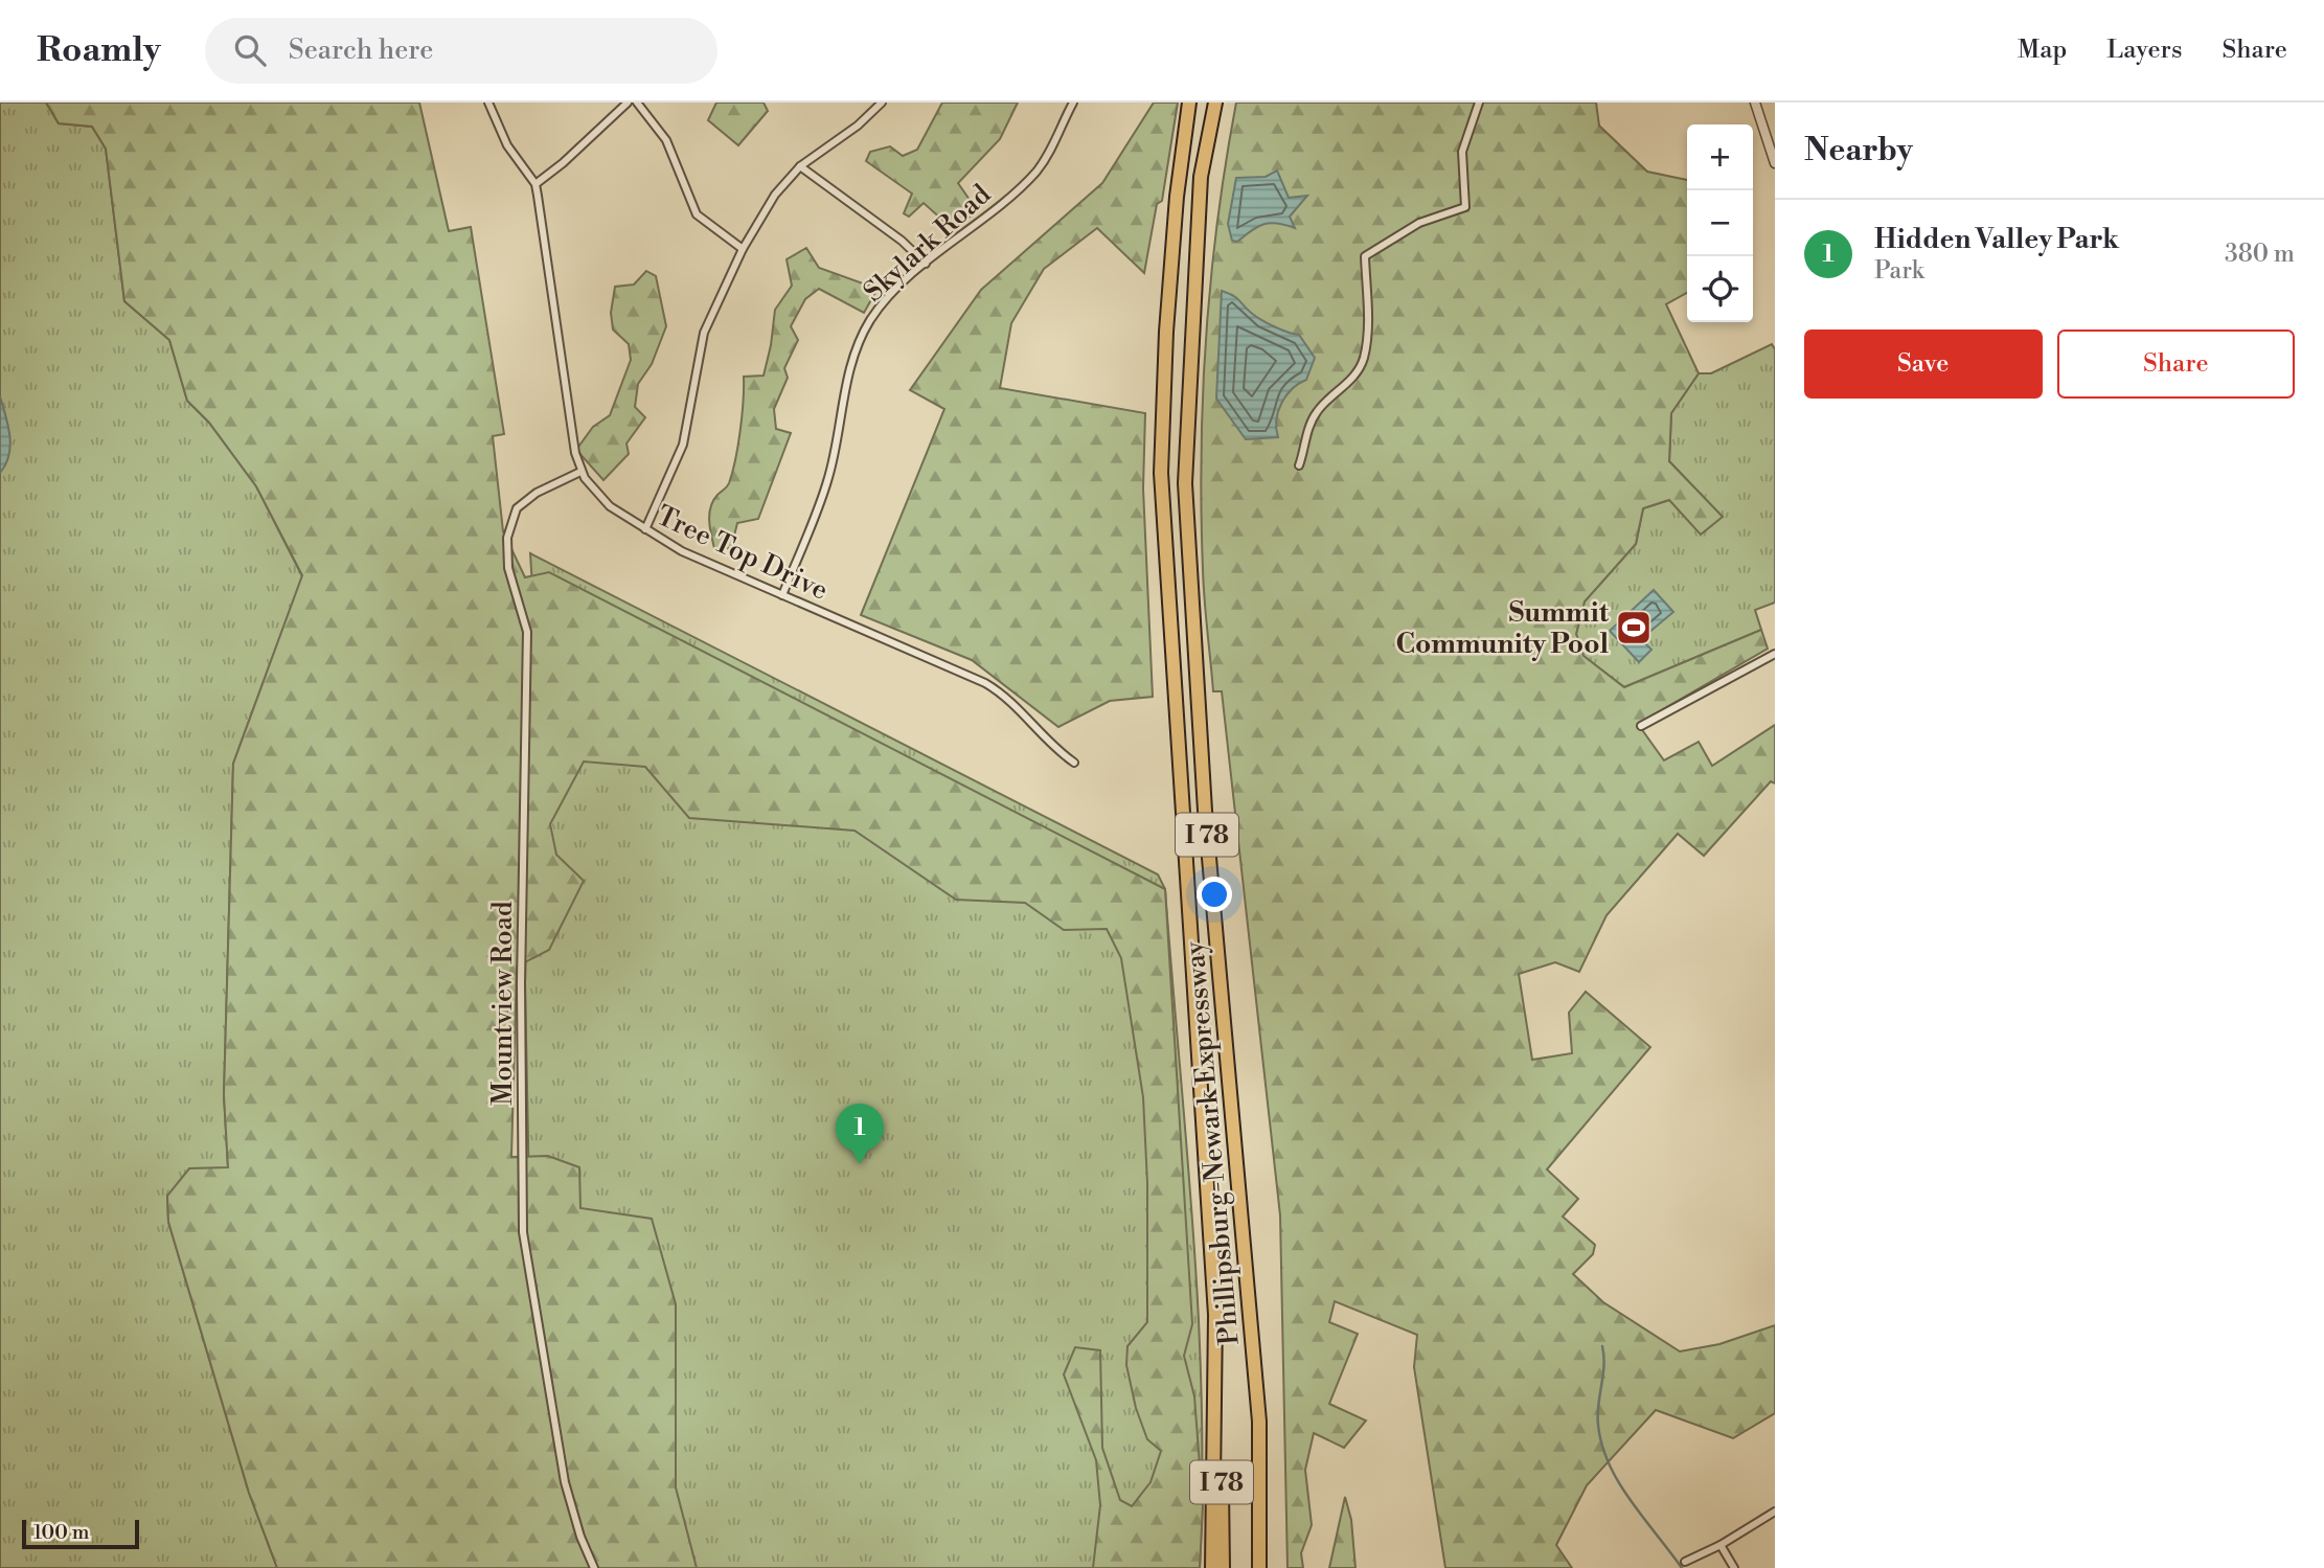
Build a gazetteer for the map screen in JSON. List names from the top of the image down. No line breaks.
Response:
{"streets":{"highway":["I 78","Phillipsburg-Newark Expressway"],"street":["Skylark Road","Tree Top Drive","Mountview Road"]},"crossings":[["Skylark Road","Tree Top Drive"],["Tree Top Drive","Mountview Road"]],"places":{"sports":["Summit Community Pool"]},"scale_bar":"100 m","page":{"header":"Roamly","search":"Search here","nav":["Map","Layers","Share"],"heading":"Nearby","map_buttons":["+","−"],"list":[{"mark":"1","name":"Hidden Valley Park","note":"Park","value":"380 m"}],"buttons":["Save","Share"],"pins":"1","scale":"100 m"}}
